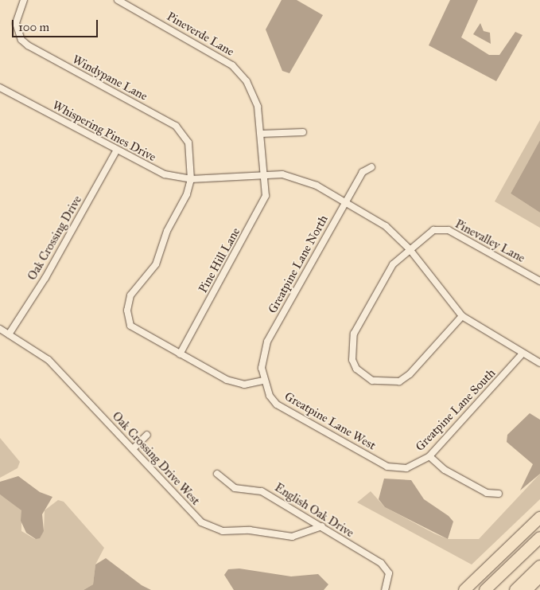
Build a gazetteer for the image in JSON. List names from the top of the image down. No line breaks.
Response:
{"streets":{"street":["Pineverde Lane","Windypane Lane","Whispering Pines Drive","Oak Crossing Drive","Pinevalley Lane","Pine Hill Lane","Greatpine Lane North","Greatpine Lane South","Greatpine Lane West","Oak Crossing Drive West","English Oak Drive"]},"crossings":[["Pineverde Lane","Whispering Pines Drive"],["Pineverde Lane","Pine Hill Lane"],["Windypane Lane","Whispering Pines Drive"],["Whispering Pines Drive","Oak Crossing Drive"],["Whispering Pines Drive","Pinevalley Lane"],["Whispering Pines Drive","Pine Hill Lane"],["Whispering Pines Drive","Greatpine Lane North"],["Whispering Pines Drive","Greatpine Lane South"],["Oak Crossing Drive","Oak Crossing Drive West"],["Greatpine Lane North","Greatpine Lane West"],["Greatpine Lane South","Greatpine Lane West"],["Oak Crossing Drive West","English Oak Drive"]],"scale_bar":"100 m"}
